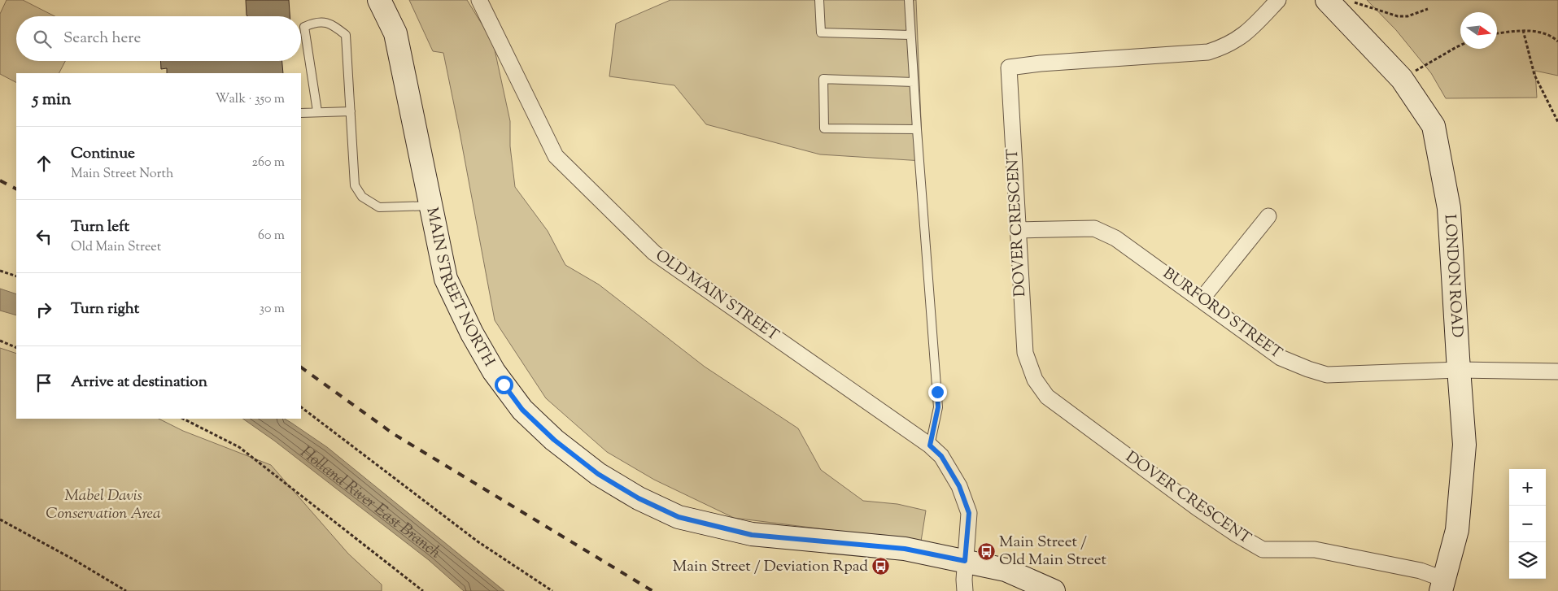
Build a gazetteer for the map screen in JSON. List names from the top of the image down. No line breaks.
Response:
{"streets":{"main road":["LONDON ROAD","MAIN STREET NORTH"],"street":["DOVER CRESCENT","OLD MAIN STREET","BURFORD STREET"]},"crossings":[["DOVER CRESCENT","LONDON ROAD"],["DOVER CRESCENT","BURFORD STREET"],["LONDON ROAD","BURFORD STREET"],["MAIN STREET NORTH","OLD MAIN STREET"]],"water":["Holland River East Branch"],"parks":["Mabel Davis Conservation Area"],"places":{"bus stop":["Main Street / Old Main Street","Main Street / Deviation Rpad"]},"north":"right","page":{"search":"Search here","heading":["5 min","Walk · 350 m"],"list":[["Continue","Main Street North","260 m"],["Turn left","Old Main Street","60 m"],["Turn right","30 m"],"Arrive at destination"],"map_buttons":["+","−"]}}
